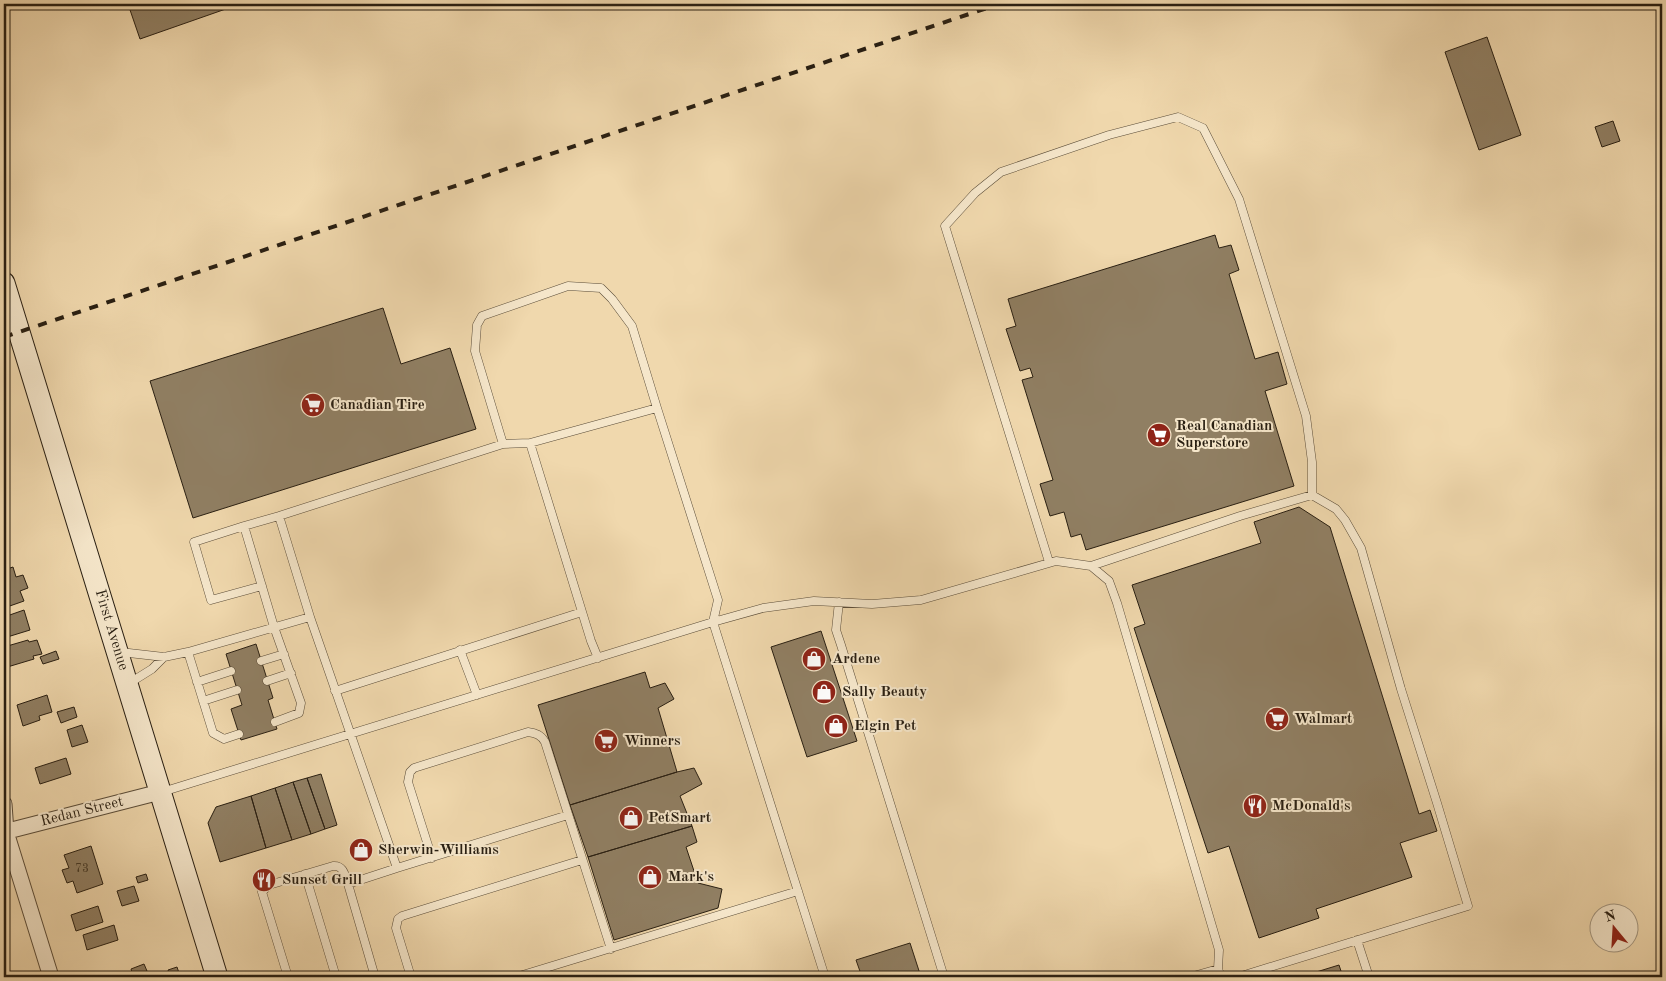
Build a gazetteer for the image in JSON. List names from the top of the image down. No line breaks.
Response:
{"streets":{"main road":["First Avenue"],"street":["Redan Street"]},"crossings":[["First Avenue","Redan Street"]],"places":{"supermarket":["Canadian Tire","Real Canadian Superstore","Walmart","Winners"],"shop":["Ardene","Sally Beauty","Elgin Pet","PetSmart","Sherwin-Williams","Mark's"],"restaurant":["McDonald's","Sunset Grill"]},"house_numbers":["73"],"north":"top"}
